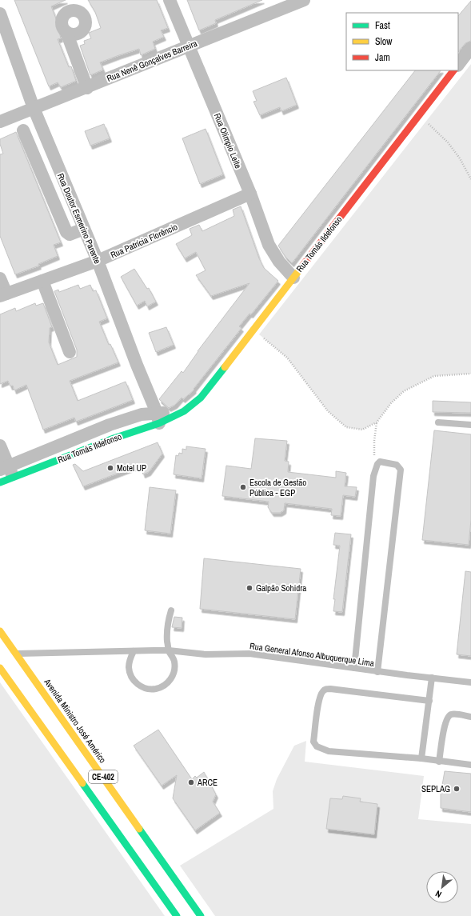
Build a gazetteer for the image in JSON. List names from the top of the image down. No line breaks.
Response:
{"streets":{"main road":["Rua Tomás Ildefonso","Avenida Ministro José Américo","CE-402"],"street":["Rua Nenê Gonçalves Barreira","Rua Olímpio Leite","Rua Doutor Esmerino Parente","Rua Patrícia Florêncio"],"lane":["Rua General Afonso Albuquerque Lima"]},"crossings":[["Rua Nenê Gonçalves Barreira","Rua Olímpio Leite"],["Rua Nenê Gonçalves Barreira","Rua Doutor Esmerino Parente"],["Rua Olímpio Leite","Rua Patrícia Florêncio"],["Rua Olímpio Leite","Rua Tomás Ildefonso"],["Rua Doutor Esmerino Parente","Rua Patrícia Florêncio"],["Rua Doutor Esmerino Parente","Rua Tomás Ildefonso"],["Rua General Afonso Albuquerque Lima","Avenida Ministro José Américo"]],"places":["Motel UP","Escola de Gestão Pública - EGP","Galpão Sohidra","ARCE","SEPLAG"],"legend":["Fast","Slow","Jam"],"north":"bottom left"}
